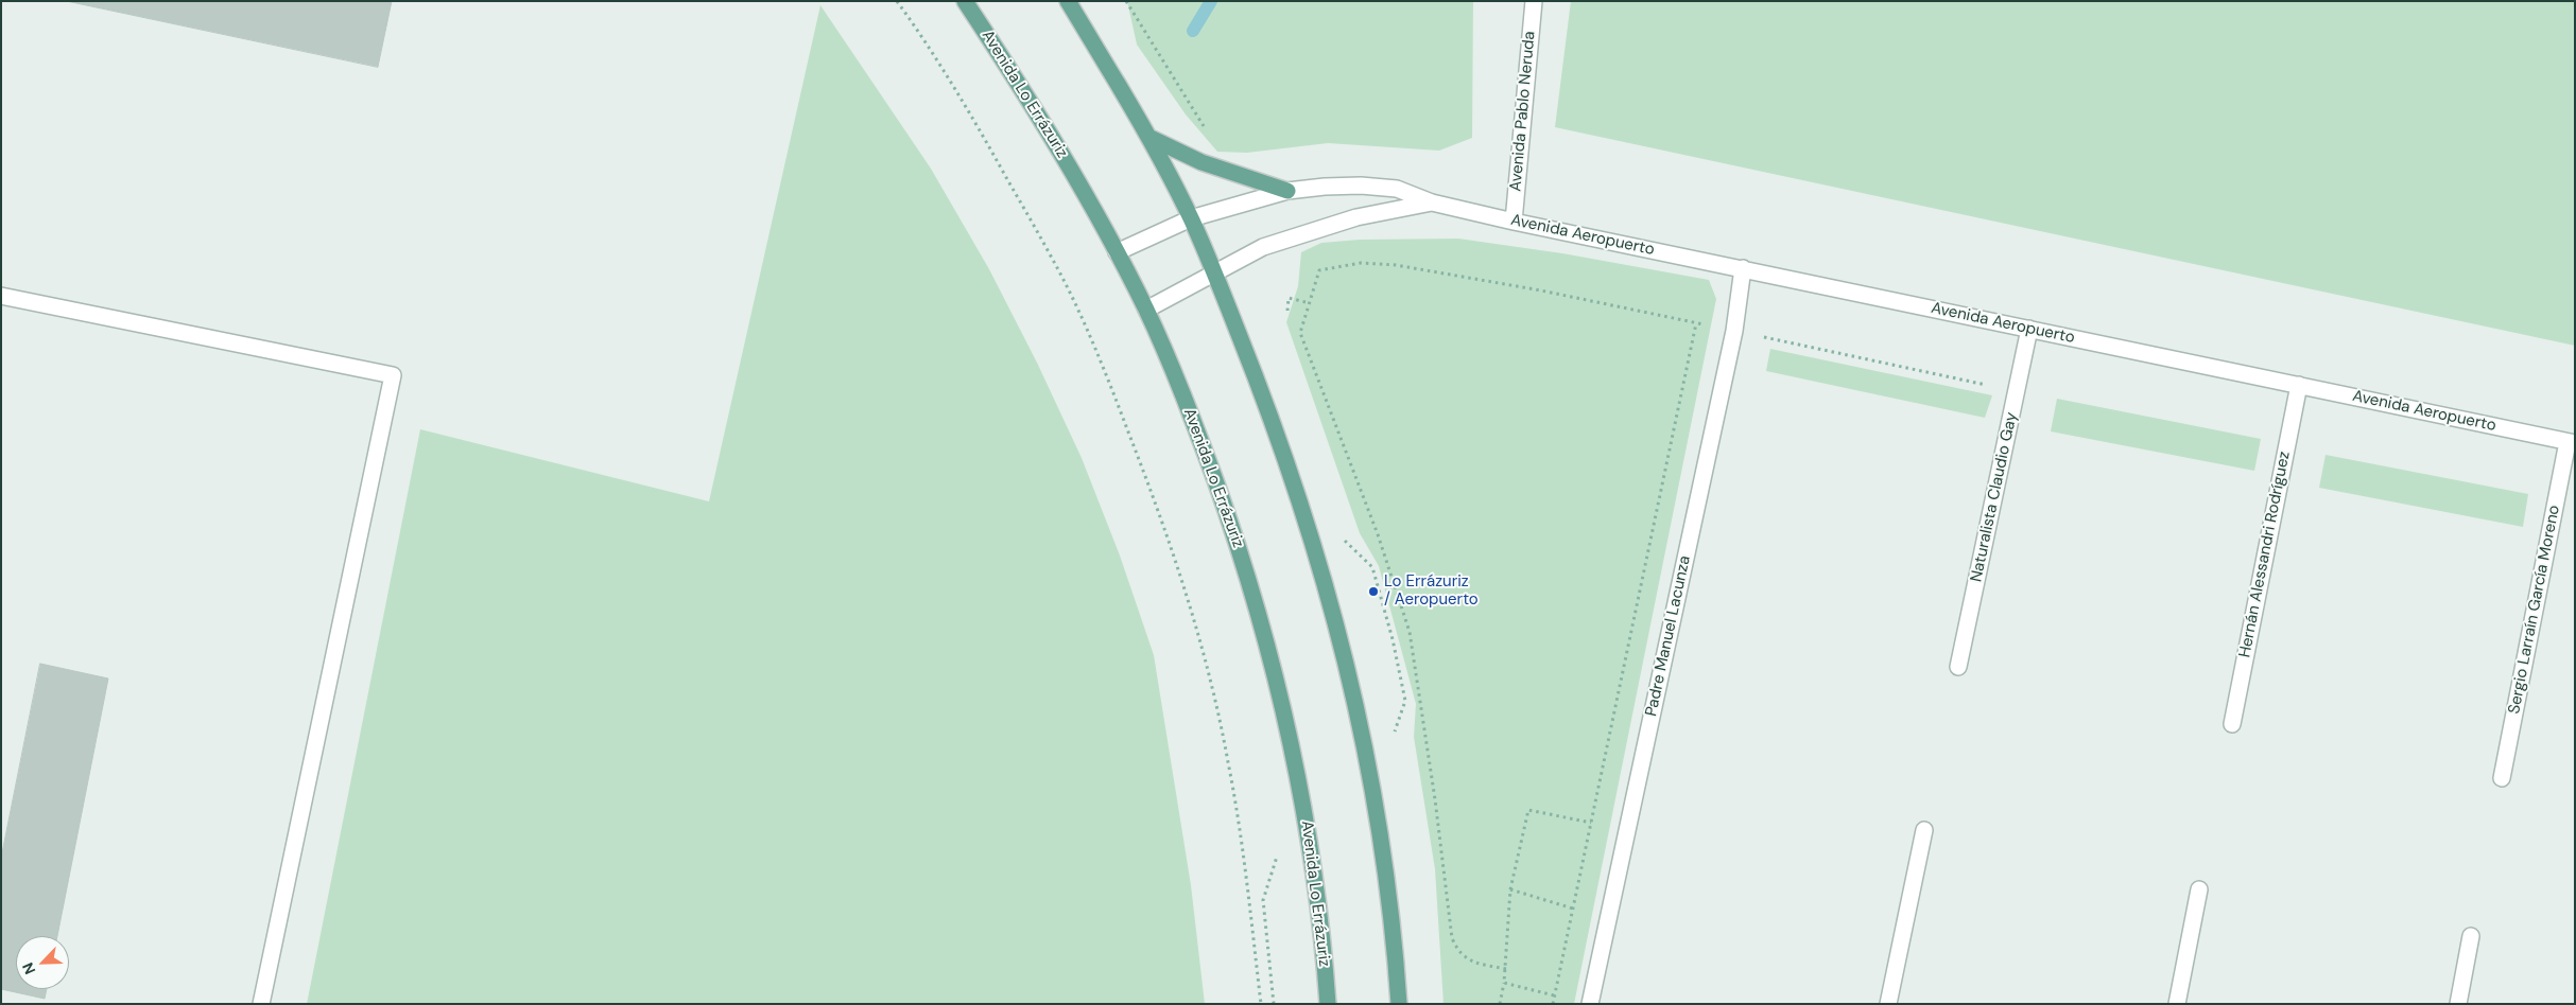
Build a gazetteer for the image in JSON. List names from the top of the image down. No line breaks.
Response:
{"streets":{"main road":["Avenida Lo Errázuriz"],"street":["Avenida Pablo Neruda","Avenida Aeropuerto","Naturalista Claudio Gay","Hernán Alessandri Rodríguez","Sergio Larraín García Moreno","Padre Manuel Lacunza"]},"crossings":[["Avenida Lo Errázuriz","Avenida Aeropuerto"],["Avenida Pablo Neruda","Avenida Aeropuerto"],["Avenida Aeropuerto","Naturalista Claudio Gay"],["Avenida Aeropuerto","Hernán Alessandri Rodríguez"],["Avenida Aeropuerto","Sergio Larraín García Moreno"],["Avenida Aeropuerto","Padre Manuel Lacunza"]],"places":["Lo Errázuriz / Aeropuerto"],"north":"bottom left"}
